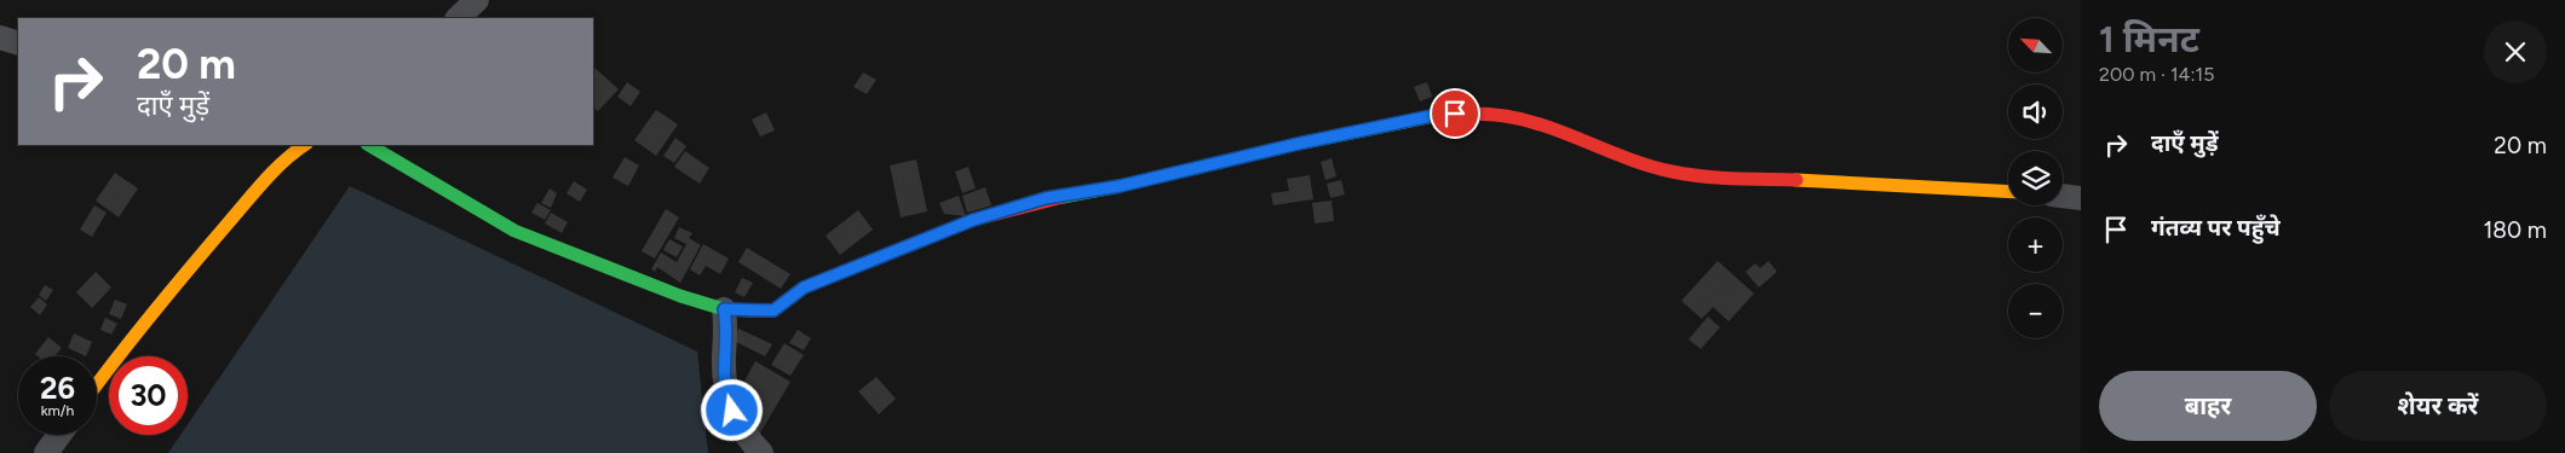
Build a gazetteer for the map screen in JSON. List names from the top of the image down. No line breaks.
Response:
{"north":"top left","page":{"heading":["1 मिनट","200 m · 14:15"],"map_buttons":["+","−"],"turn":["20 m","दाएँ मुड़ें"],"list":[{"name":"दाएँ मुड़ें","value":"20 m"},{"name":"गंतव्य पर पहुँचे","value":"180 m"}],"speed":"26 km/h","limit":"30","buttons":["बाहर","शेयर करें"]}}
